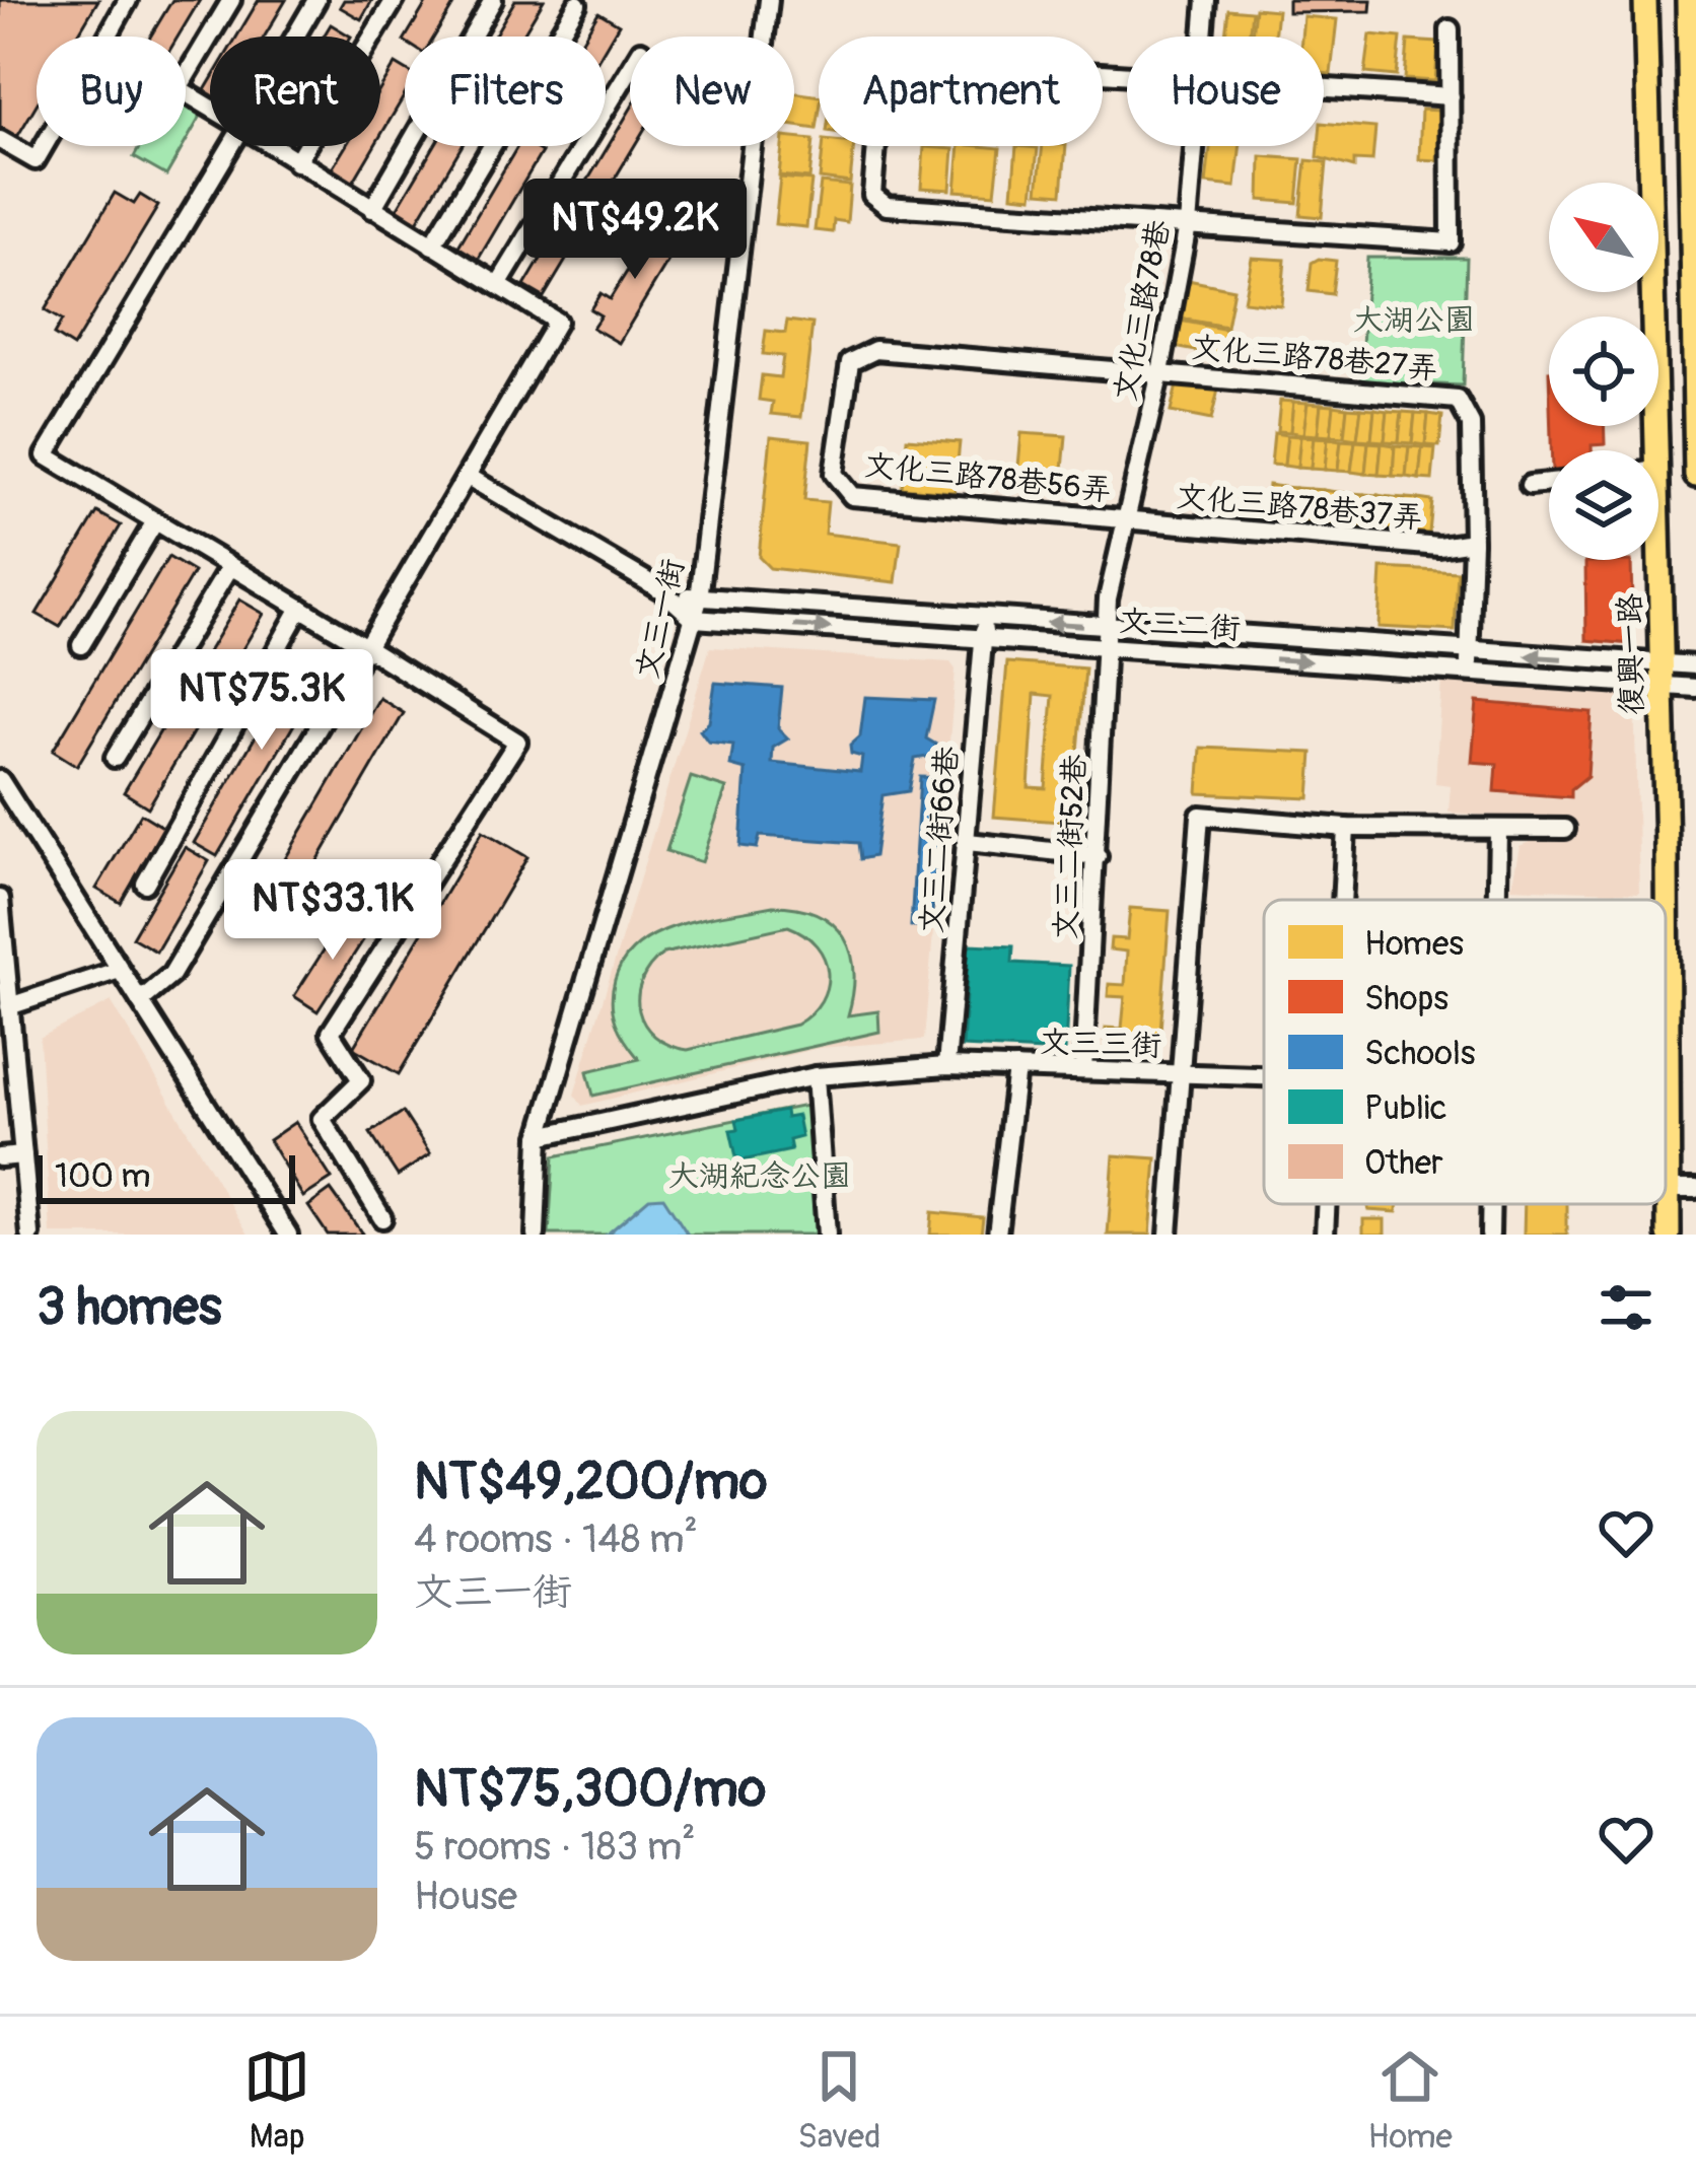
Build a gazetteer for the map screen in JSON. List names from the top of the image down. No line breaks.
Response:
{"streets":{"main road":["復興一路"],"street":["文化三路78巷","文化三路78巷27弄","文化三路78巷56弄","文化三路78巷37弄","文三一街","文三二街","文三二街66巷","文三二街52巷","文三三街"]},"crossings":[["文化三路78巷","文化三路78巷27弄"],["文化三路78巷","文化三路78巷56弄"],["文化三路78巷","文化三路78巷37弄"],["文化三路78巷","文三二街"],["文化三路78巷","文三二街52巷"],["文化三路78巷27弄","文化三路78巷56弄"],["文化三路78巷27弄","文化三路78巷37弄"],["文化三路78巷56弄","文化三路78巷37弄"],["文三一街","文三二街"],["文三一街","文三三街"],["文三二街","復興一路"],["文三二街","文三二街66巷"],["文三二街","文三二街52巷"],["文三二街66巷","文三三街"],["文三二街52巷","文三三街"]],"parks":["大湖公園","大湖紀念公園"],"legend":["Homes","Shops","Schools","Public","Other"],"scale_bar":"100 m","north":"top left","page":{"chip":["Buy","Rent","Filters","New","Apartment","House"],"price":["NT$49.2K","NT$75.3K","NT$33.1K"],"scale":"100 m","heading":"3 homes","list":[{"name":"NT$49,200/mo","note":"4 rooms · 148 m² · 文三一街"},{"name":"NT$75,300/mo","note":"5 rooms · 183 m² · House"}],"tabs":["Map","Saved","Home"]}}
